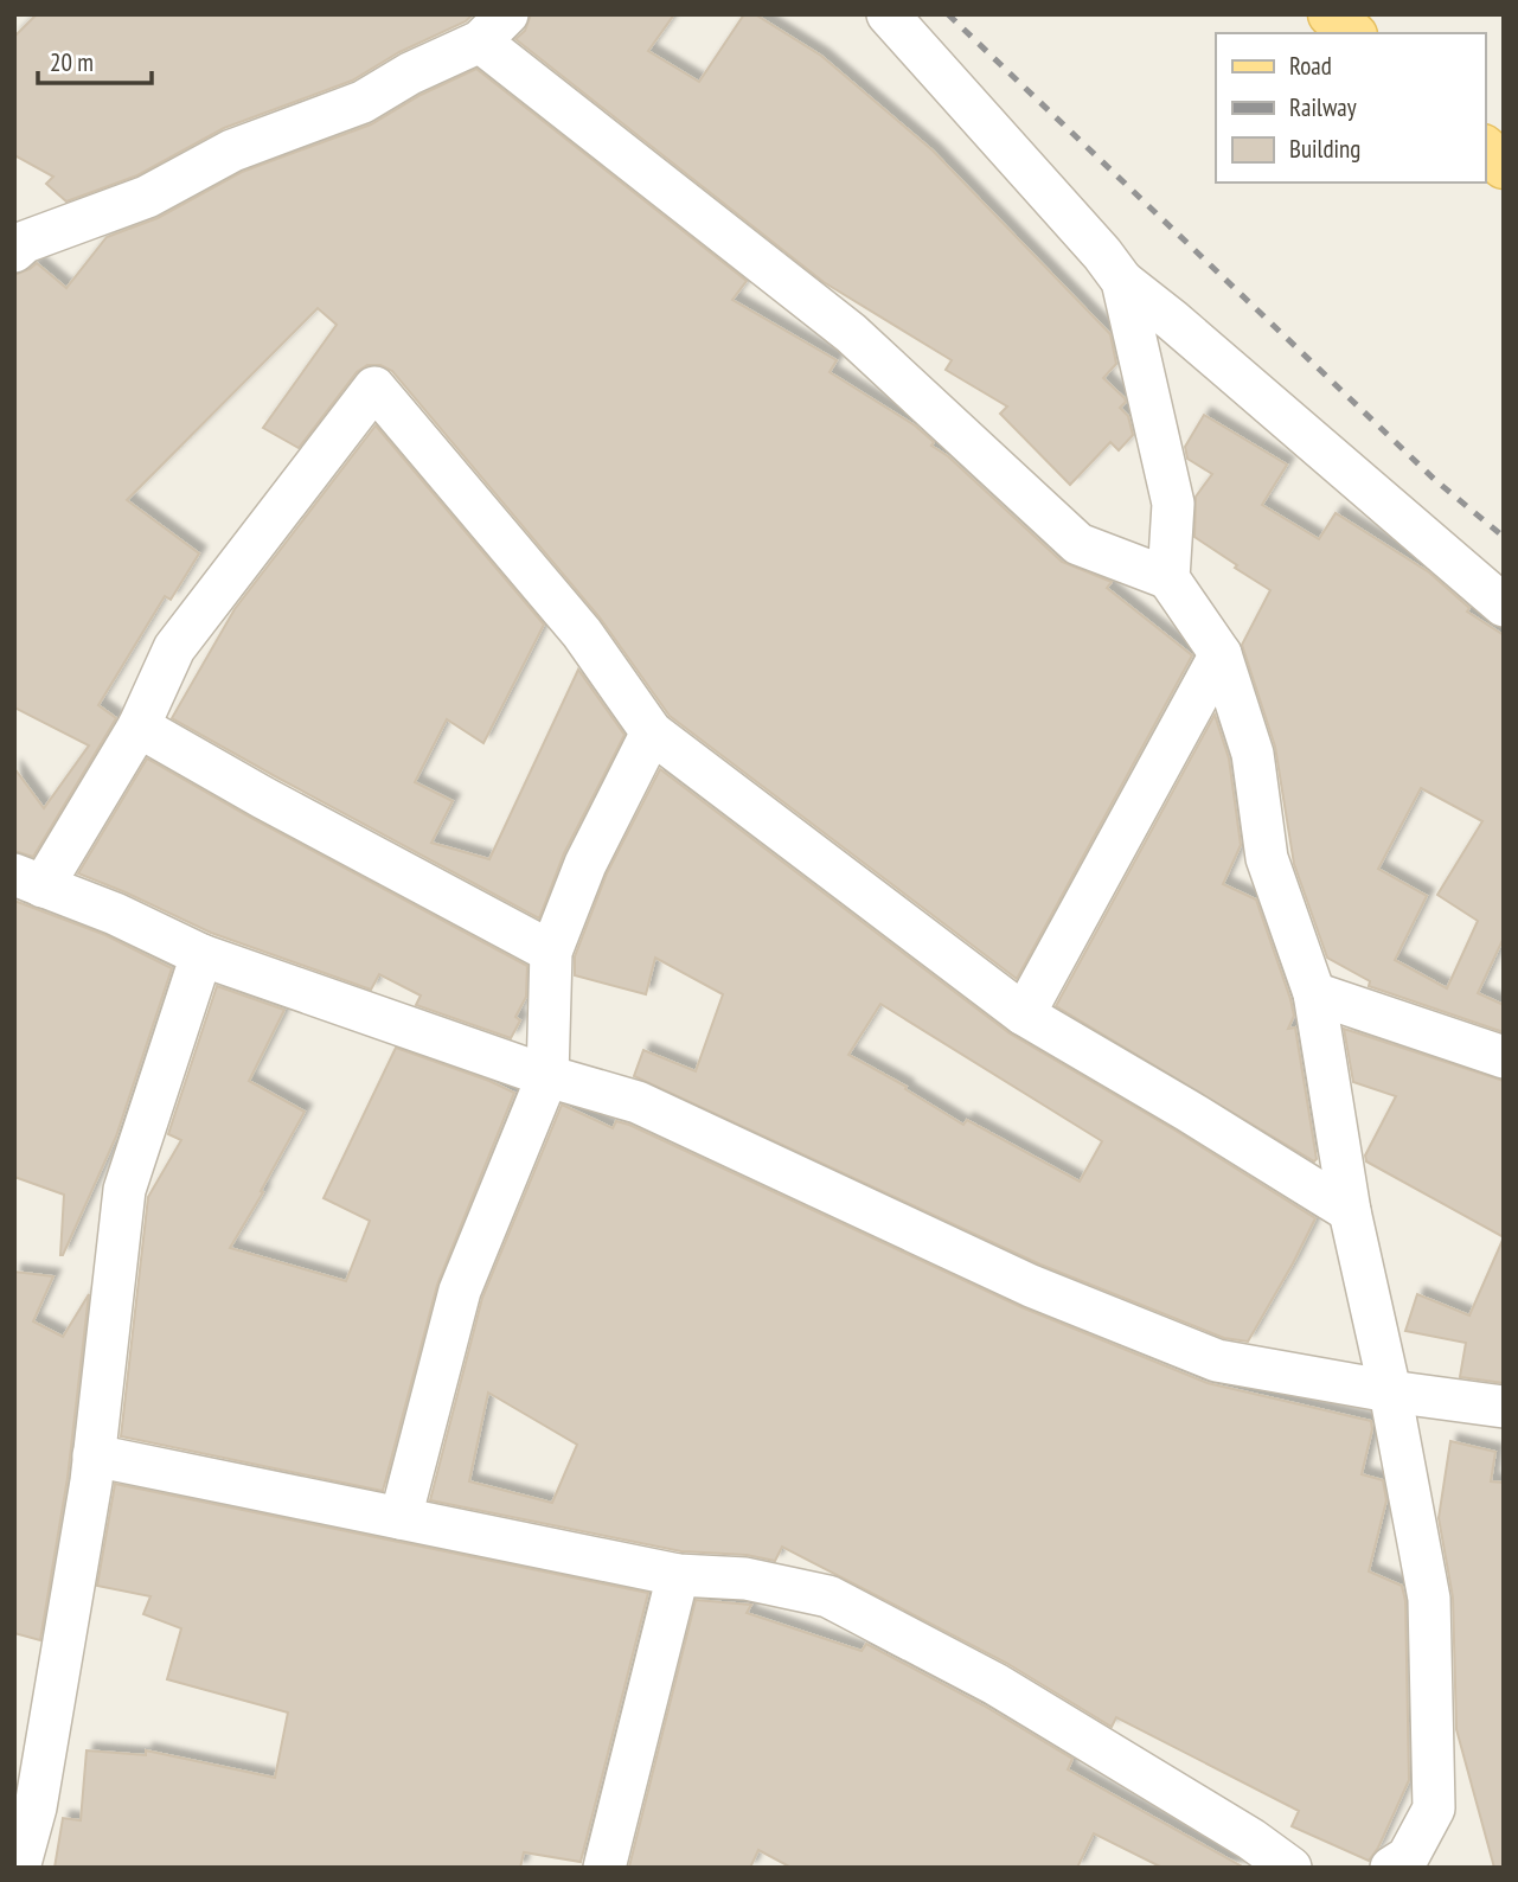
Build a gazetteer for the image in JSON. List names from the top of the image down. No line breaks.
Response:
{"legend":["Road","Railway","Building"],"scale_bar":"20 m"}
